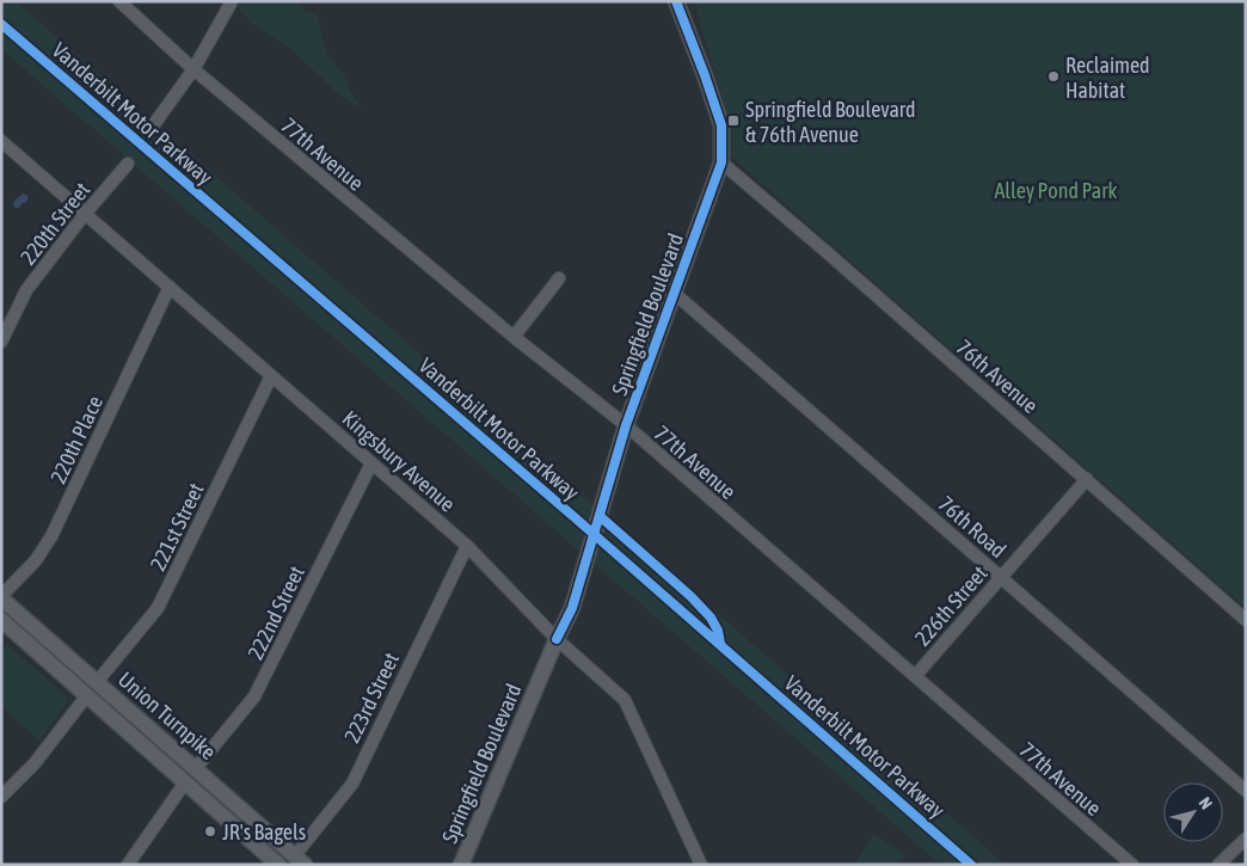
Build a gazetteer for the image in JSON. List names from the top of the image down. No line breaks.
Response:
{"streets":{"main road":["Springfield Boulevard","Union Turnpike"],"street":["77th Avenue","220th Street","76th Avenue","220th Place","Kingsbury Avenue","221st Street","76th Road","226th Street","222nd Street","223rd Street"],"cycle path":["Vanderbilt Motor Parkway"]},"crossings":[["77th Avenue","Springfield Boulevard"],["77th Avenue","226th Street"],["220th Street","Kingsbury Avenue"],["Springfield Boulevard","76th Avenue"],["Springfield Boulevard","Kingsbury Avenue"],["Springfield Boulevard","76th Road"],["76th Avenue","226th Street"],["220th Place","Kingsbury Avenue"],["220th Place","Union Turnpike"],["Kingsbury Avenue","221st Street"],["Kingsbury Avenue","222nd Street"],["Kingsbury Avenue","223rd Street"],["221st Street","Union Turnpike"],["76th Road","226th Street"],["222nd Street","Union Turnpike"],["223rd Street","Union Turnpike"]],"parks":["Alley Pond Park"],"places":{"other":["Reclaimed Habitat","JR's Bagels"],"transit":["Springfield Boulevard & 76th Avenue"]},"north":"top right"}
